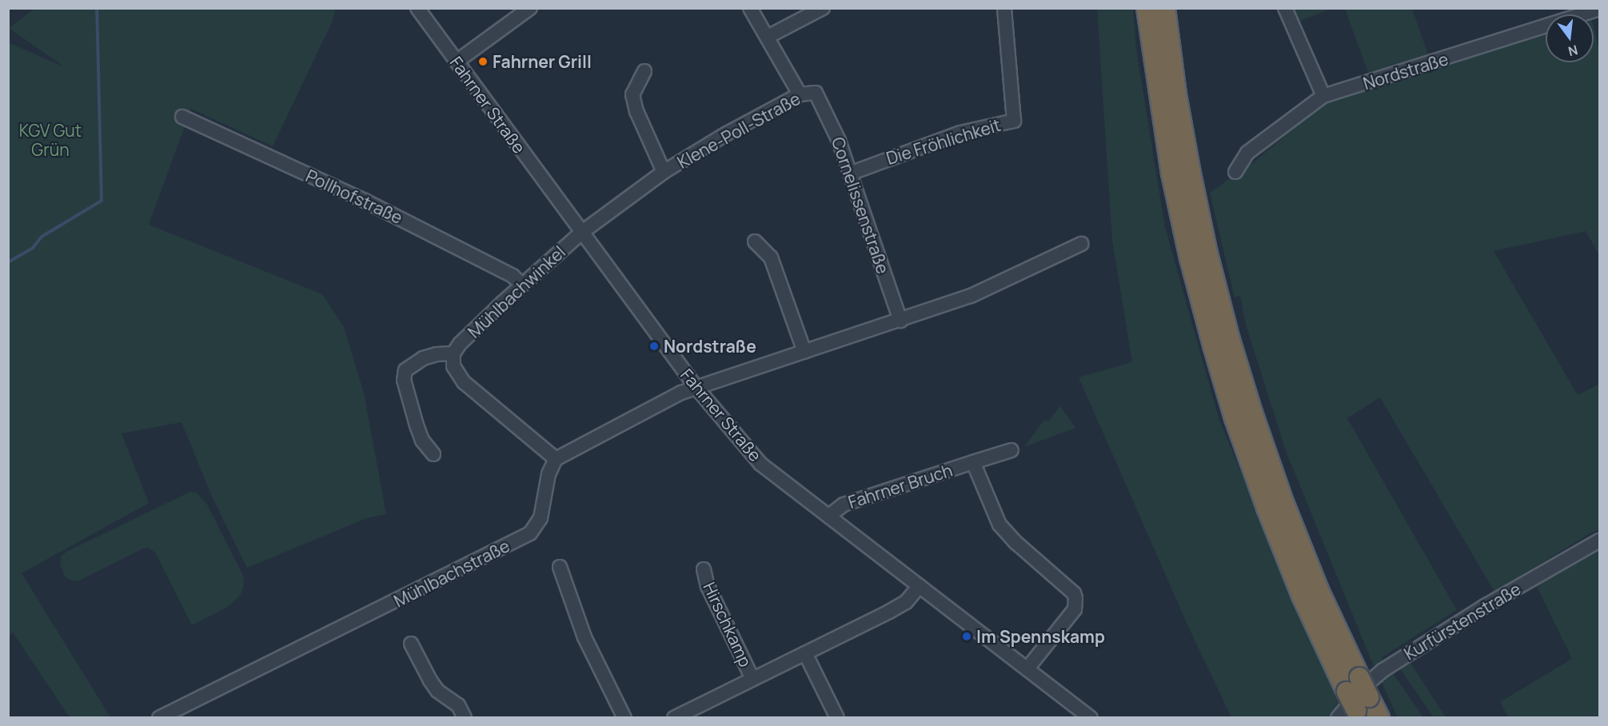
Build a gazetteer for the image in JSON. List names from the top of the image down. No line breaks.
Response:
{"streets":{"street":["Nordstraße","Fahrner Straße","Klene-Poll-Straße","Die Fröhlichkeit","Pollhofstraße","Cornelissenstraße","Mühlbachwinkel","Fahrner Bruch","Mühlbachstraße","Kurfürstenstraße","Hirschkamp"]},"crossings":[["Fahrner Straße","Klene-Poll-Straße"],["Fahrner Straße","Mühlbachwinkel"],["Fahrner Straße","Fahrner Bruch"],["Klene-Poll-Straße","Cornelissenstraße"],["Klene-Poll-Straße","Mühlbachwinkel"],["Die Fröhlichkeit","Cornelissenstraße"],["Pollhofstraße","Mühlbachwinkel"]],"parks":["KGV Gut Grün"],"places":["Fahrner Grill","Nordstraße","Im Spennskamp"],"north":"bottom"}
